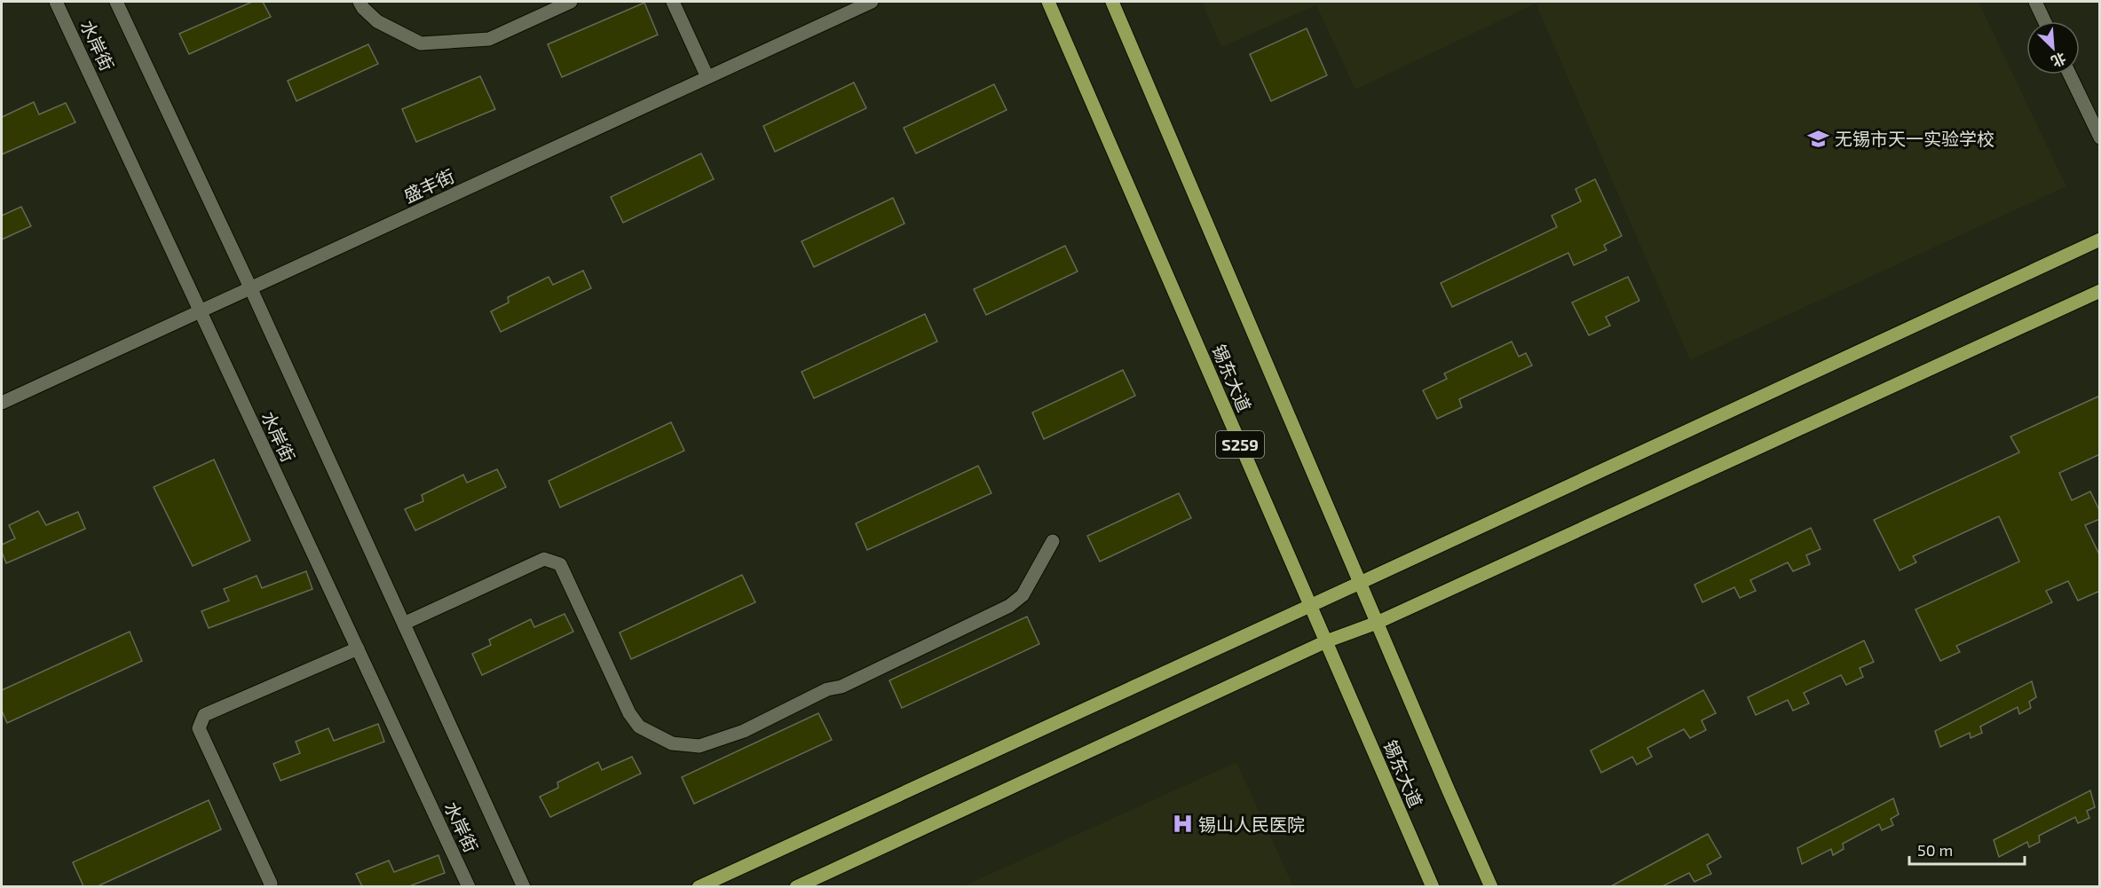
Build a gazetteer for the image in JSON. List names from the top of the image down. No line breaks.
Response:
{"streets":{"main road":["锡东大道","S259"],"street":["水岸街","盛丰街"]},"crossings":[["水岸街","盛丰街"]],"places":{"school or university":["无锡市天一实验学校"],"hospital":["锡山人民医院"]},"scale_bar":"50 m","north":"bottom right"}
